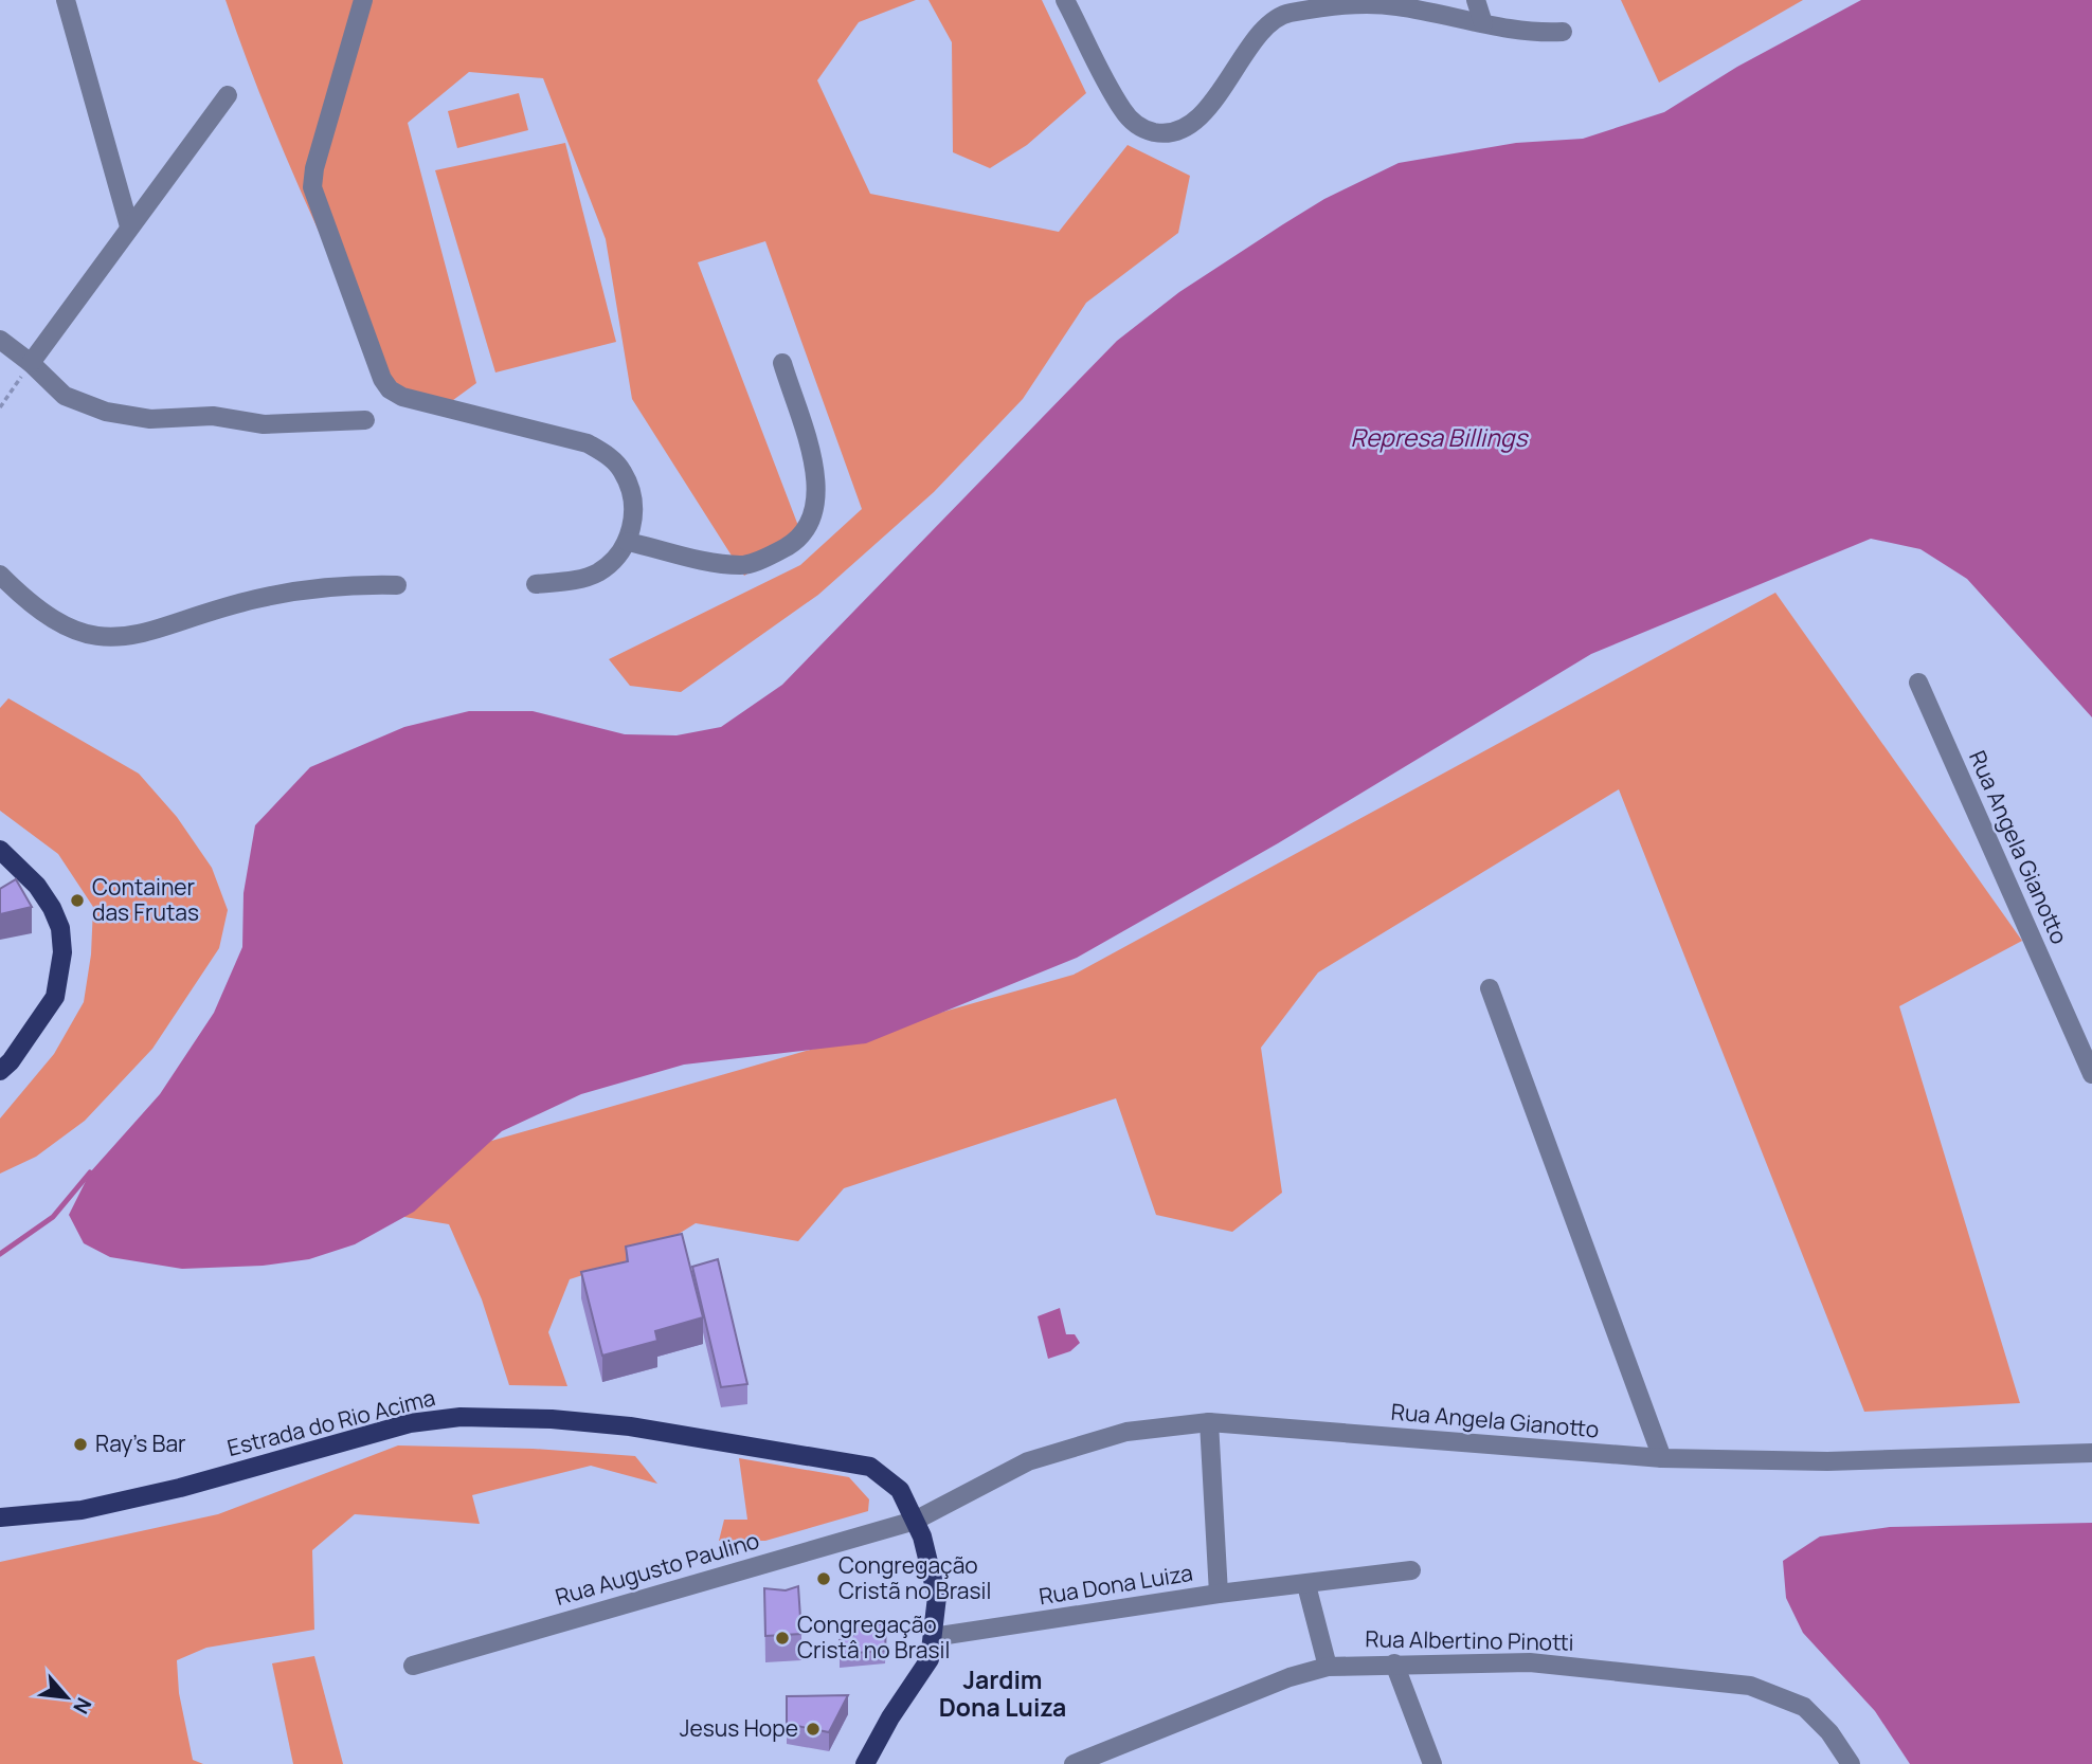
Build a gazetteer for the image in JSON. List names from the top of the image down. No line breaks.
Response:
{"streets":{"main road":["Estrada do Rio Acima"],"street":["Rua Angela Gianotto","Rua Augusto Paulino","Rua Dona Luiza","Rua Albertino Pinotti"]},"crossings":[["Rua Angela Gianotto","Estrada do Rio Acima"],["Rua Angela Gianotto","Rua Augusto Paulino"],["Estrada do Rio Acima","Rua Augusto Paulino"],["Estrada do Rio Acima","Rua Dona Luiza"]],"districts":["Jardim Dona Luiza"],"water":["Represa Billings"],"places":["Container das Frutas","Ray's Bar","Congregação Cristã no Brasil","Congregação Cristâ no Brasil","Jesus Hope"],"north":"bottom right"}
